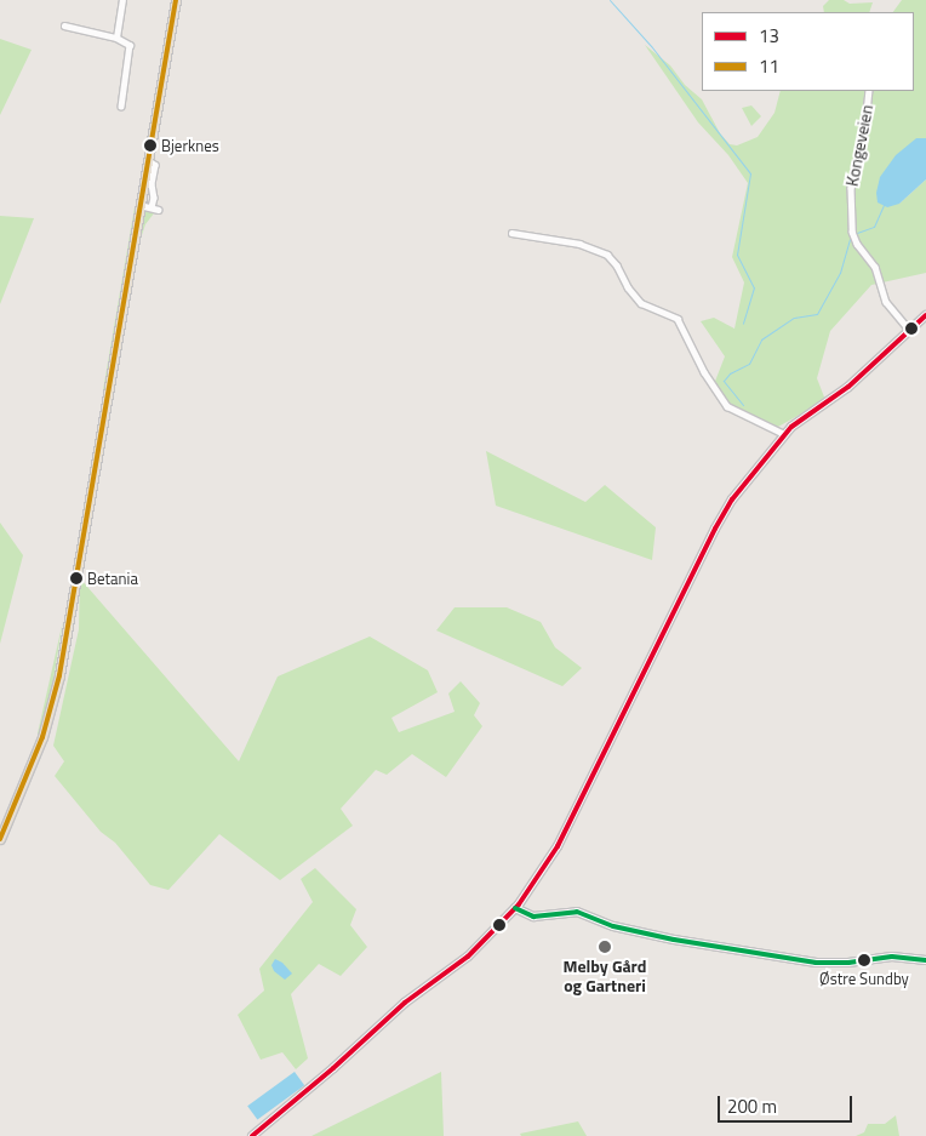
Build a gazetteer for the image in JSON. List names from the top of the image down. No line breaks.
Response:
{"streets":{"street":["Kongeveien"]},"places":["Bjerknes","Betania","Melby Gård og Gartneri","Østre Sundby"],"lines":["transit line 11","transit line 13"],"legend":["13","11"],"scale_bar":"200 m"}
